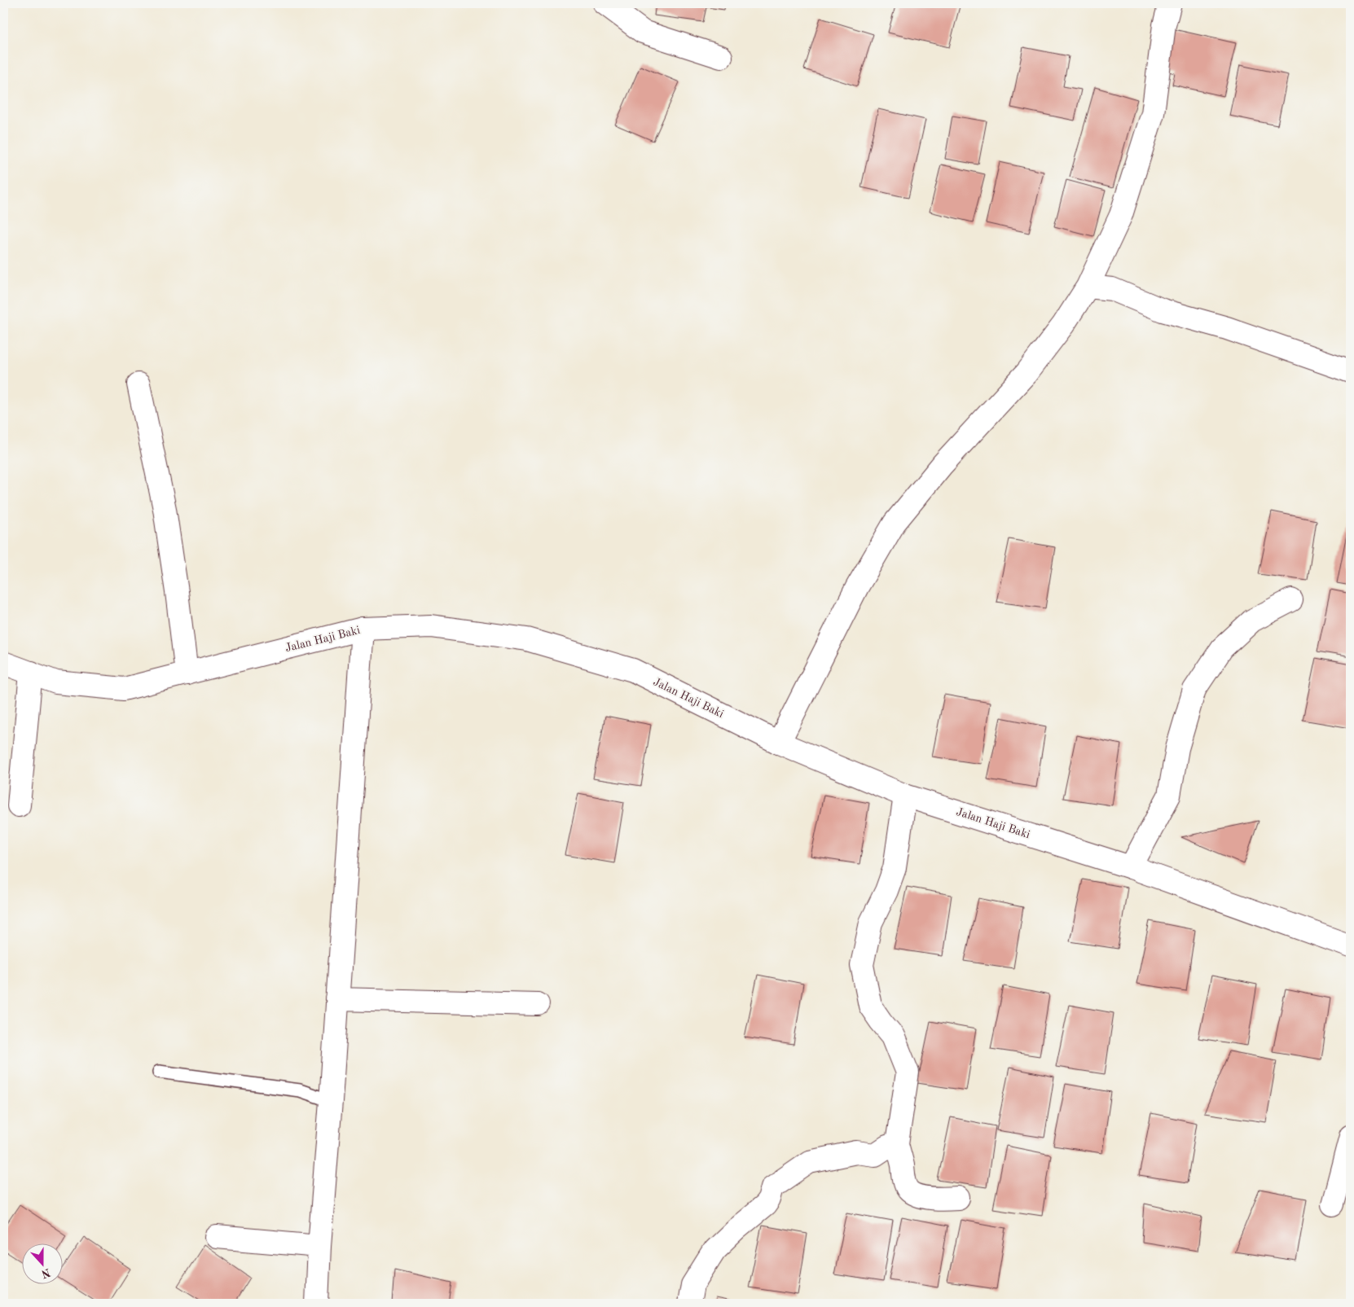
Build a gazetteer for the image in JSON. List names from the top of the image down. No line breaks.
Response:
{"streets":{"street":["Jalan Haji Baki"]},"north":"bottom"}
